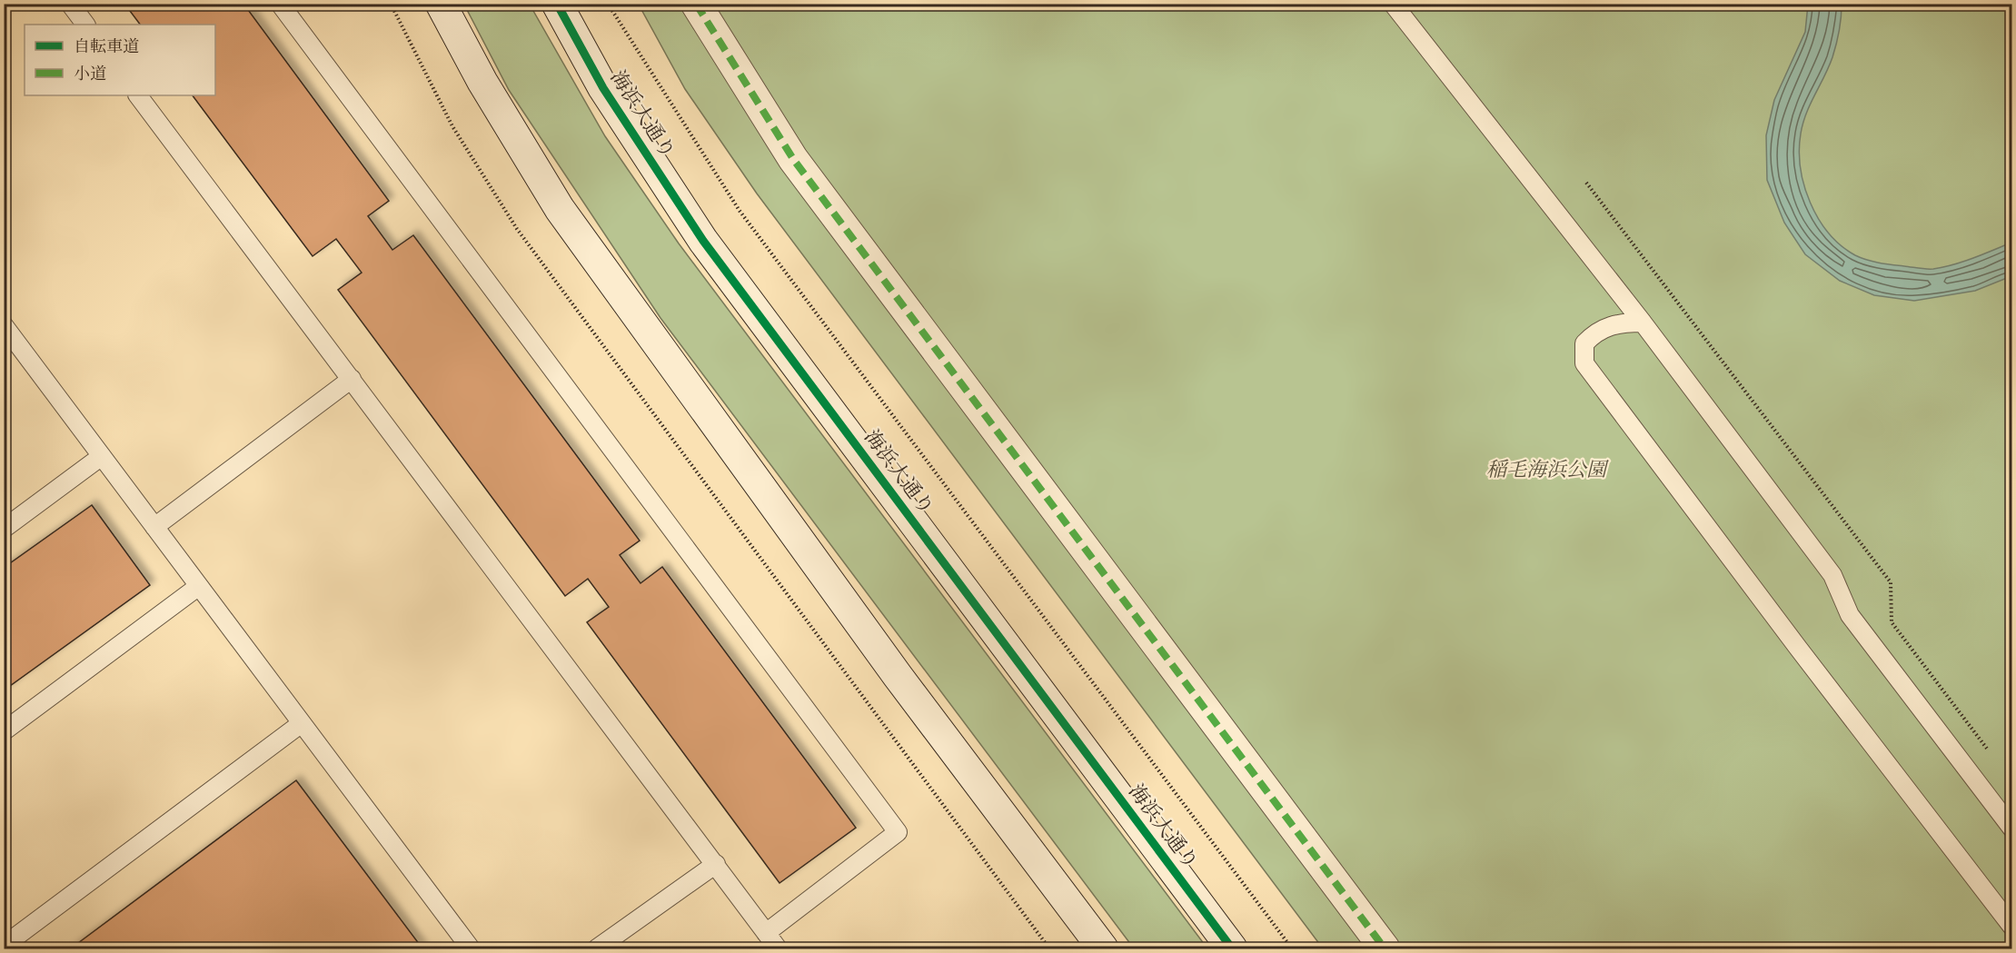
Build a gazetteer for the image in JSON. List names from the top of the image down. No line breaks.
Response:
{"streets":{"street":["海浜大通り"]},"parks":["稲毛海浜公園"],"legend":["自転車道","小道"]}
